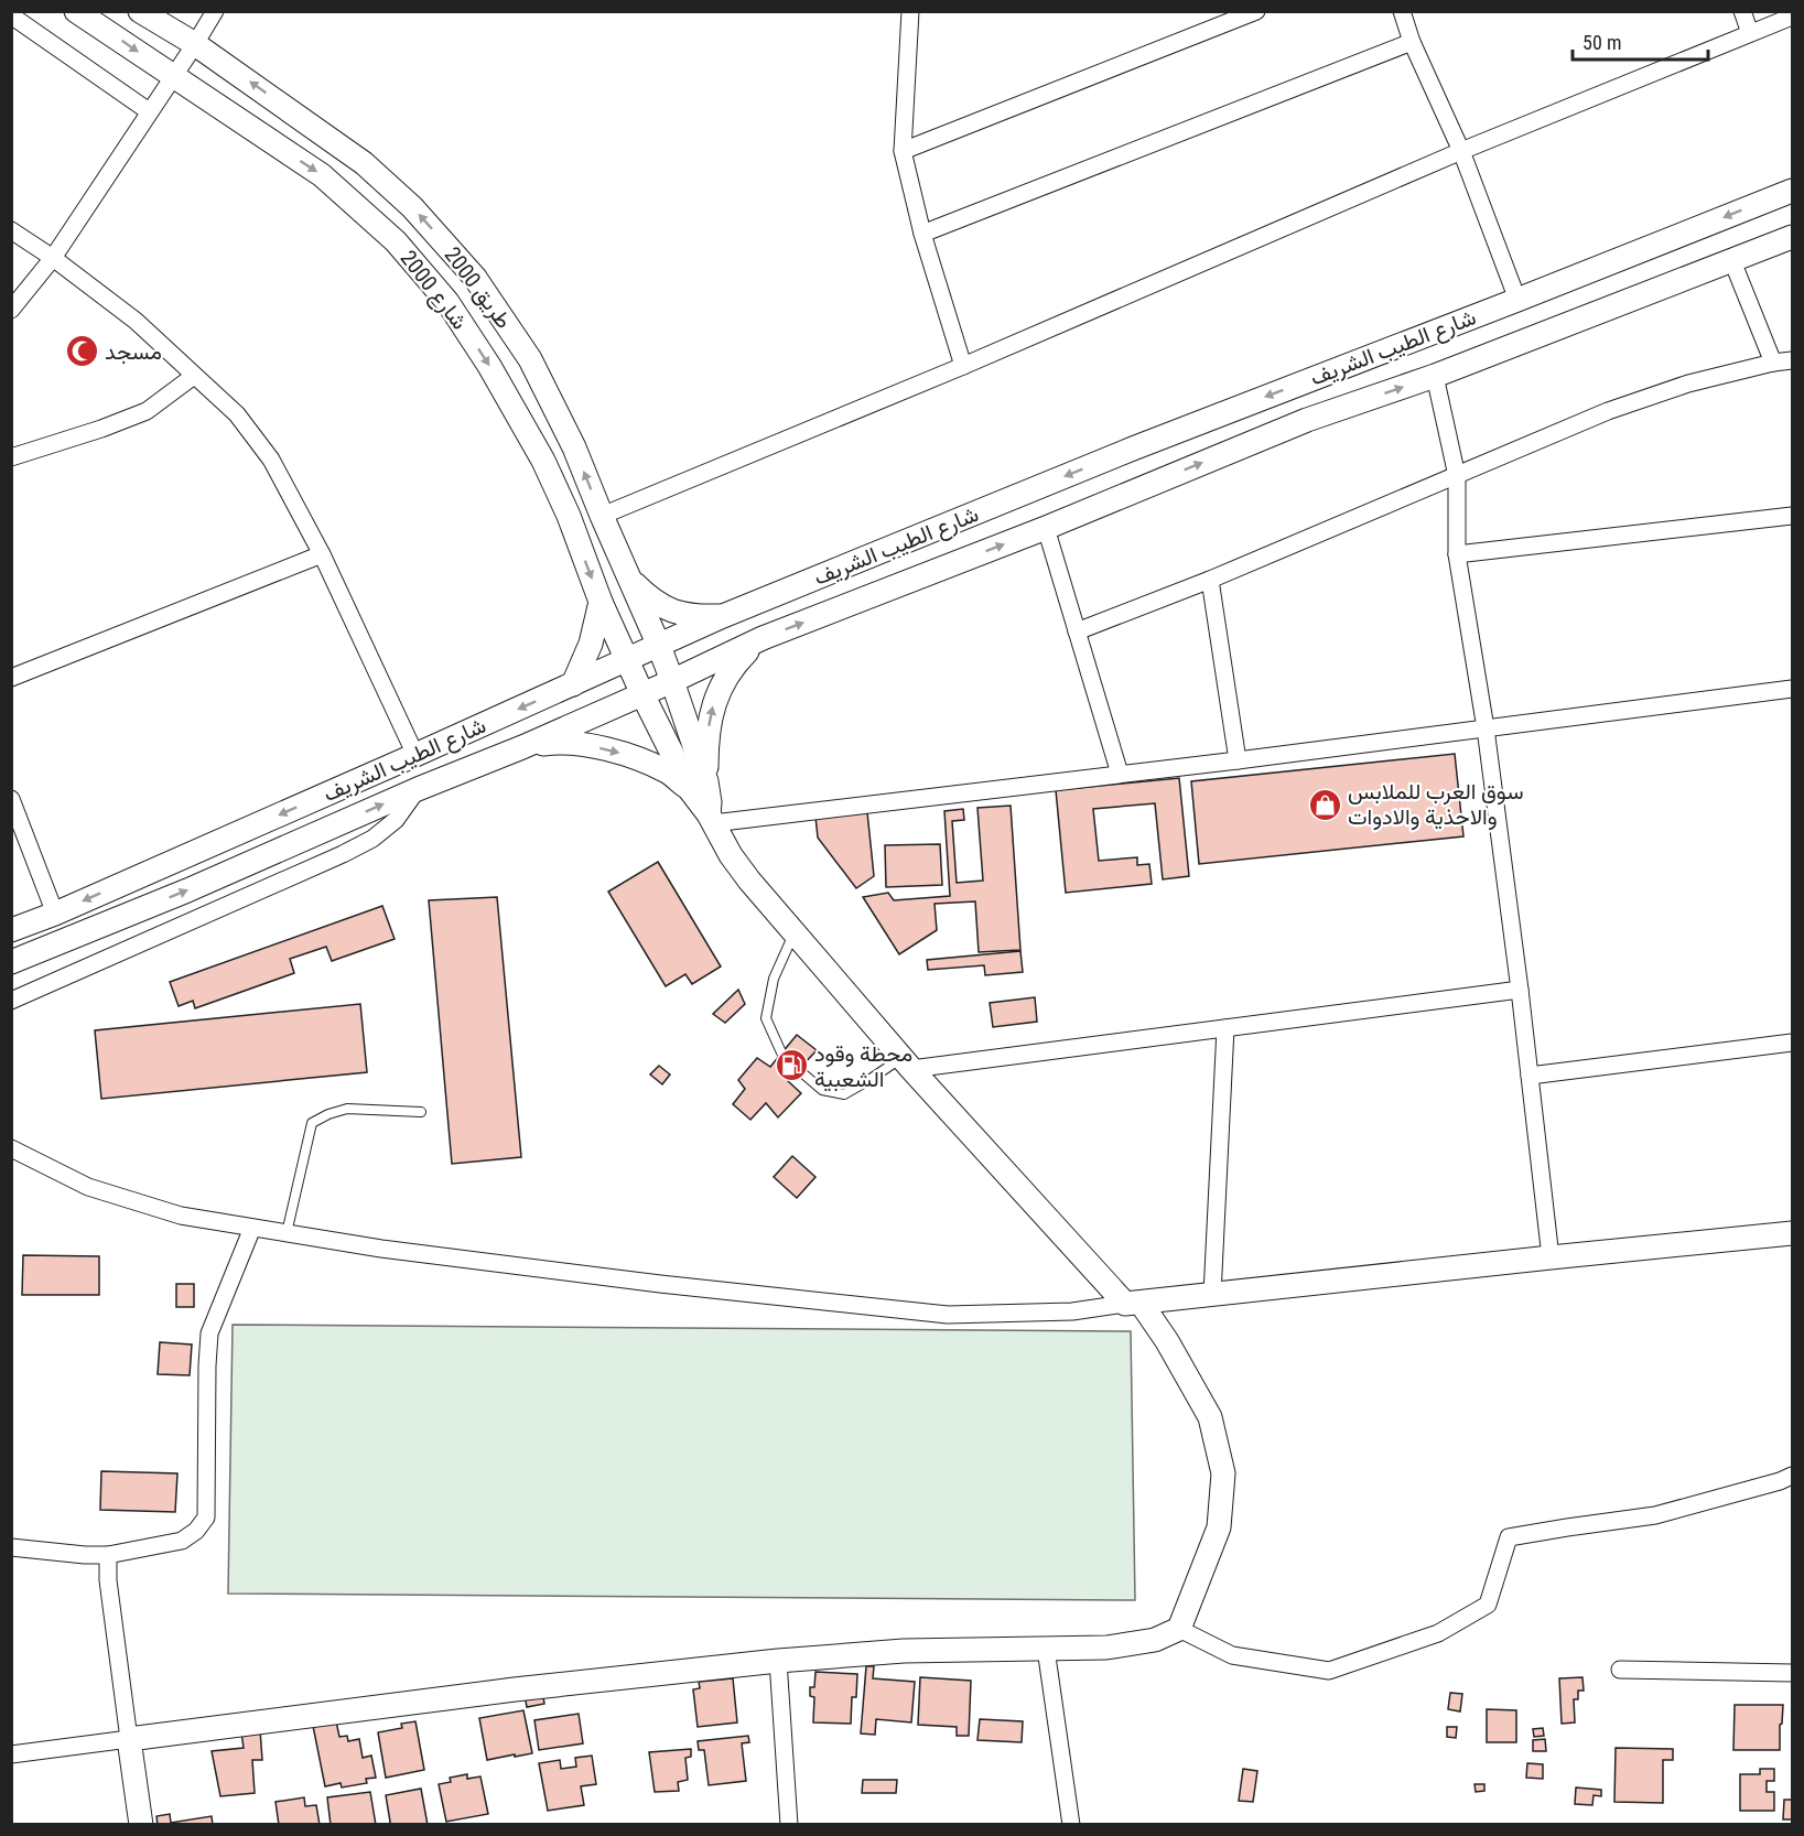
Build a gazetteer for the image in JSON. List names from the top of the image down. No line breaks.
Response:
{"streets":{"street":["طريق 2000","شارع 2000","شارع الطيب الشريف"]},"crossings":[["طريق 2000","شارع 2000"],["طريق 2000","شارع الطيب الشريف"],["شارع 2000","شارع الطيب الشريف"]],"one_way":["طريق 2000","شارع 2000"],"places":{"mosque":["مسجد"],"shop":["سوق العرب للملابس والاحذية والادوات"],"fuel station":["محطة وقود الشعبية"]},"scale_bar":"50 m"}
